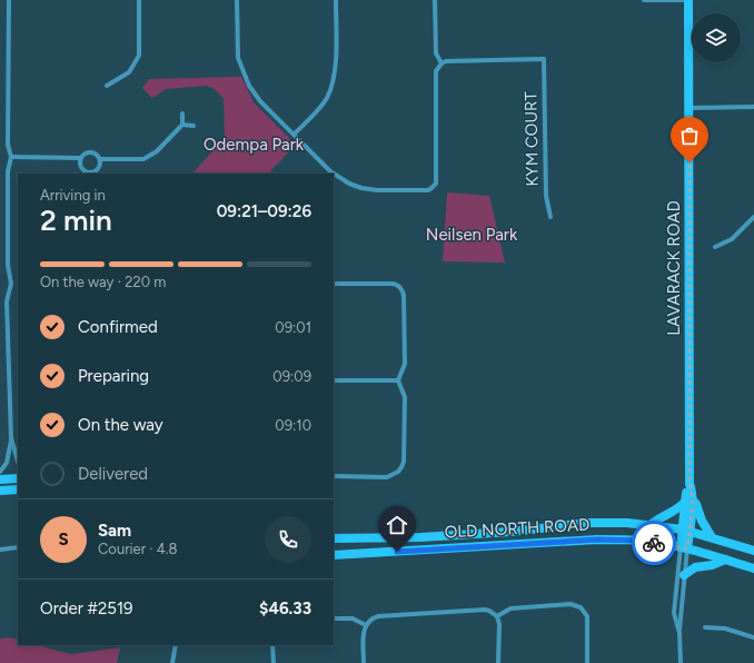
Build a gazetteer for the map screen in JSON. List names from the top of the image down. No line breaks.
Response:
{"streets":{"main road":["LAVARACK ROAD","OLD NORTH ROAD"],"street":["KYM COURT"]},"crossings":[["LAVARACK ROAD","OLD NORTH ROAD"]],"parks":["Odempa Park","Neilsen Park"],"page":{"heading":["2 min","Arriving in","09:21–09:26"],"panel":["Sam","Courier · 4.8","Order #2519","$46.33"],"bar":"On the way · 220 m","list":[["Confirmed","09:01"],["Preparing","09:09"],["On the way","09:10"],"Delivered"],"round":"S"}}
